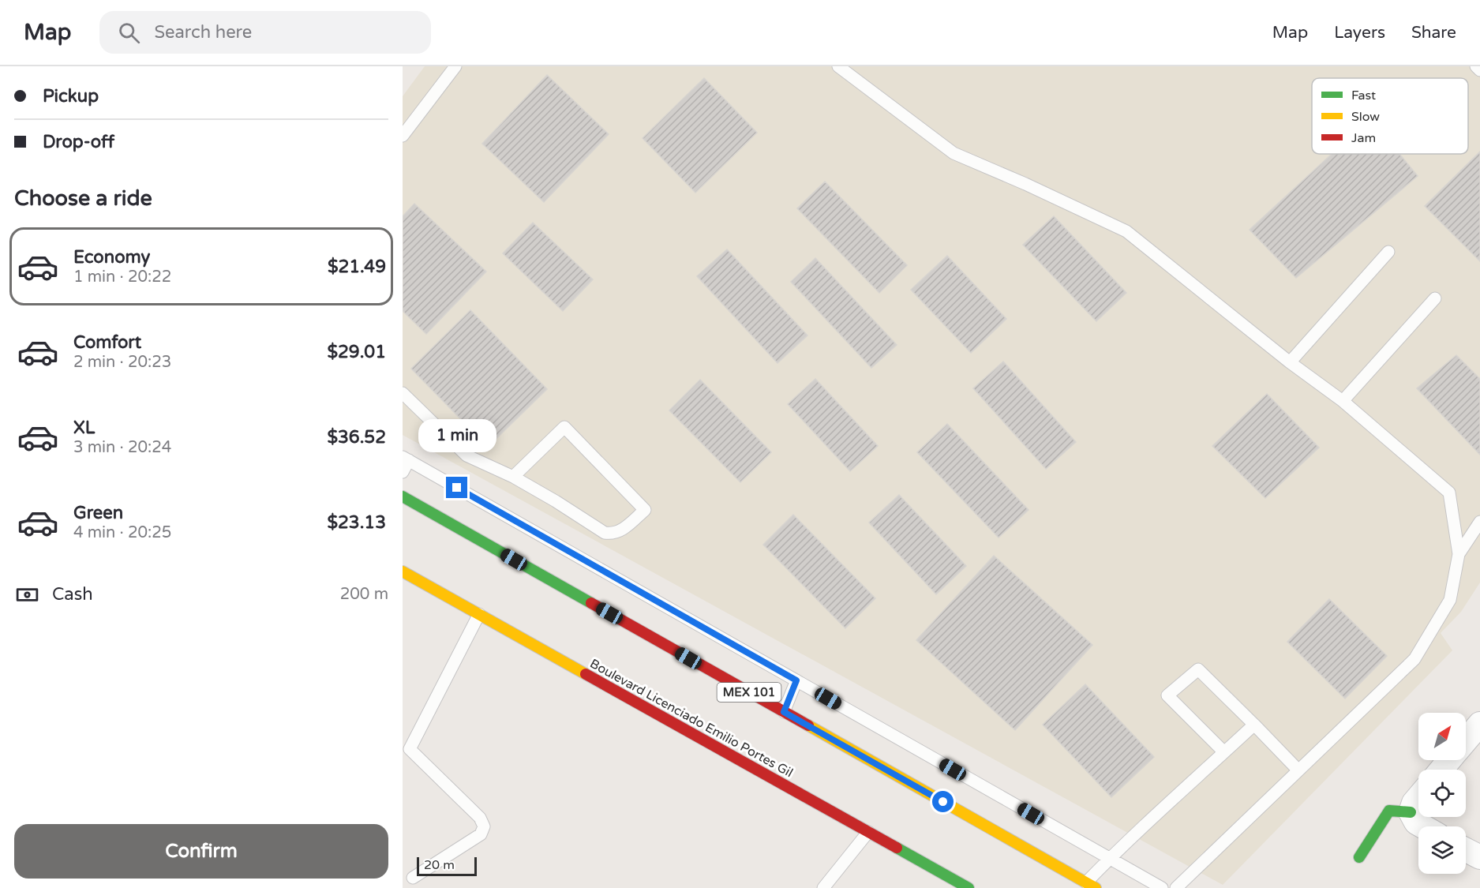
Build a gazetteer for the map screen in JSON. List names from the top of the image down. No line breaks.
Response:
{"streets":{"main road":["MEX 101","Boulevard Licenciado Emilio Portes Gil"]},"legend":["Fast","Slow","Jam"],"scale_bar":"20 m","north":"top right","page":{"header":"Map","search":"Search here","nav":["Map","Layers","Share"],"banner":["Pickup","Drop-off"],"heading":"Choose a ride","list":[{"name":"Economy","note":"1 min · 20:22","value":"$21.49"},{"name":"Comfort","note":"2 min · 20:23","value":"$29.01"},{"name":"XL","note":"3 min · 20:24","value":"$36.52"},{"name":"Green","note":"4 min · 20:25","value":"$23.13"}],"bubble":"1 min","pay":["Cash","200 m"],"buttons":"Confirm","scale":"20 m"}}
